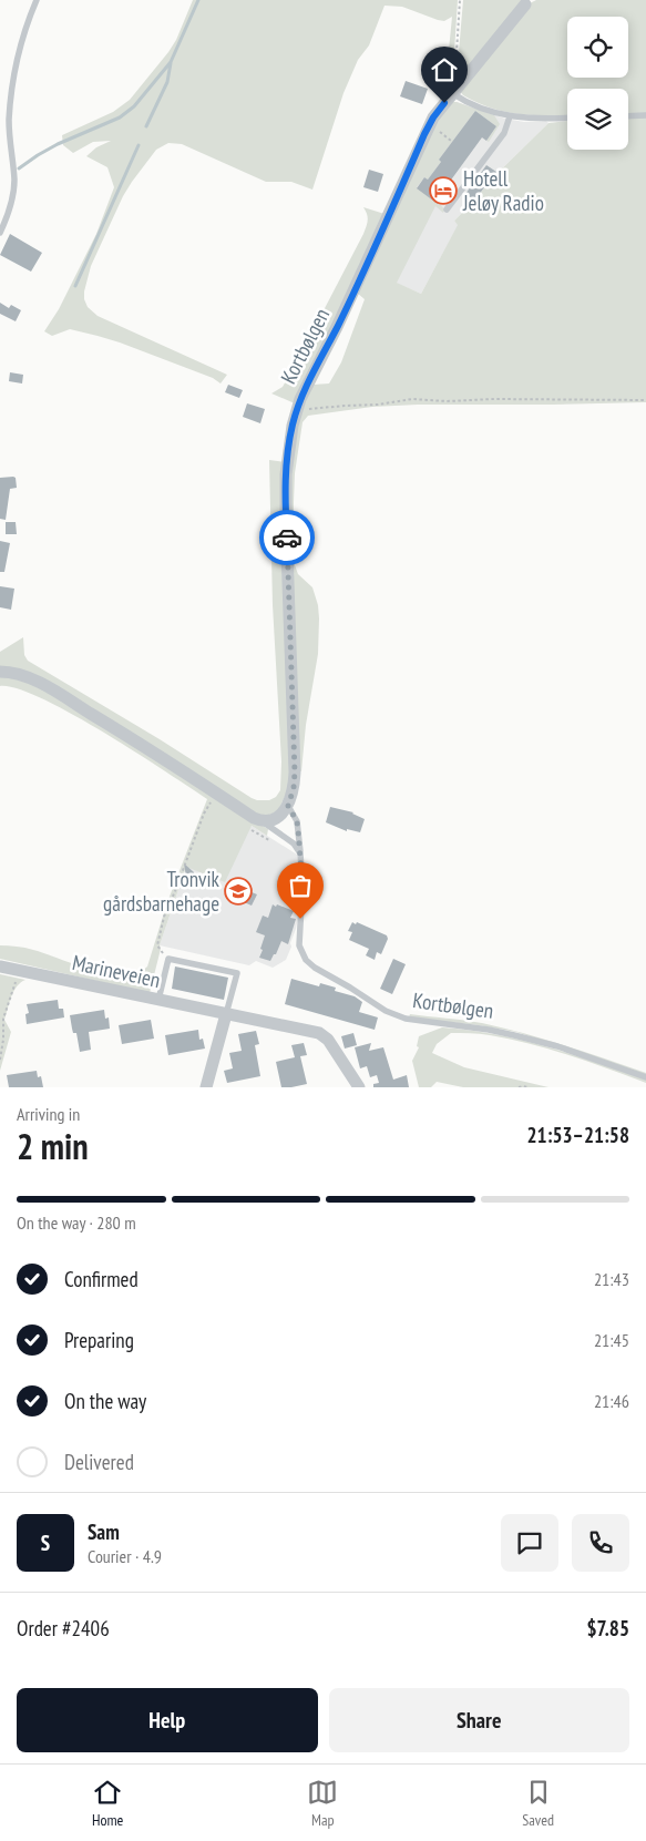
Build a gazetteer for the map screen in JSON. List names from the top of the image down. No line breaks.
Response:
{"streets":{"street":["Kortbølgen","Marineveien"]},"places":{"hotel":["Hotell Jeløy Radio"],"school or university":["Tronvik gårdsbarnehage"]},"page":{"heading":["2 min","Arriving in","21:53–21:58"],"panel":["Sam","Courier · 4.9","Order #2406","$7.85"],"bar":"On the way · 280 m","list":[["Confirmed","21:43"],["Preparing","21:45"],["On the way","21:46"],"Delivered"],"round":"S","buttons":["Help","Share"],"tabs":["Home","Map","Saved"]}}
